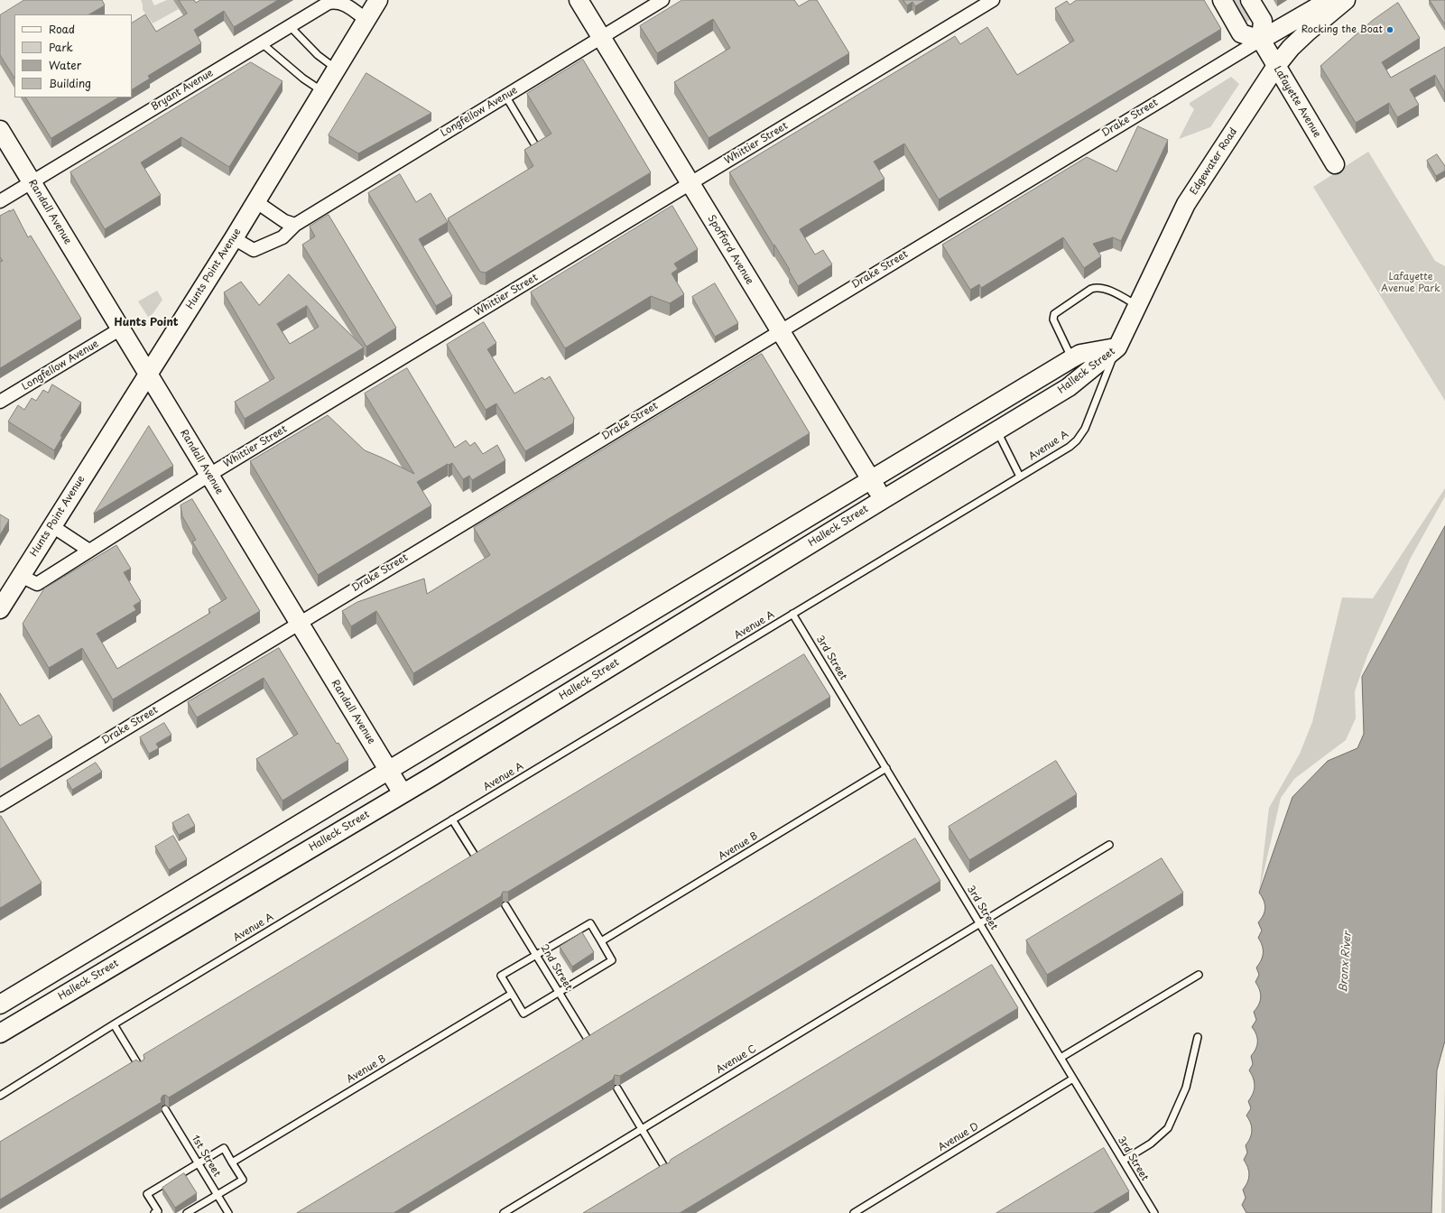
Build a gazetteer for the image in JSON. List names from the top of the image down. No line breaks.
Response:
{"streets":{"main road":["Lafayette Avenue","Edgewater Road","Randall Avenue","Spofford Avenue","Hunts Point Avenue","Halleck Street"],"street":["Bryant Avenue","Longfellow Avenue","Drake Street","Whittier Street"],"lane":["Avenue A","3rd Street","Avenue B","2nd Street","Avenue C","Avenue D","1st Street"]},"crossings":[["Bryant Avenue","Randall Avenue"],["Bryant Avenue","Hunts Point Avenue"],["Lafayette Avenue","Drake Street"],["Lafayette Avenue","Edgewater Road"],["Longfellow Avenue","Randall Avenue"],["Longfellow Avenue","Spofford Avenue"],["Longfellow Avenue","Hunts Point Avenue"],["Drake Street","Randall Avenue"],["Drake Street","Spofford Avenue"],["Whittier Street","Randall Avenue"],["Whittier Street","Spofford Avenue"],["Whittier Street","Hunts Point Avenue"],["Edgewater Road","Halleck Street"],["Edgewater Road","Avenue A"],["Randall Avenue","Hunts Point Avenue"],["Randall Avenue","Halleck Street"],["Spofford Avenue","Halleck Street"],["Halleck Street","Avenue A"],["Avenue A","3rd Street"],["3rd Street","Avenue B"],["3rd Street","Avenue C"],["3rd Street","Avenue D"]],"districts":["Hunts Point"],"water":["Bronx River"],"parks":["Lafayette Avenue Park"],"places":["Rocking the Boat"],"legend":["Road","Park","Water","Building"]}
